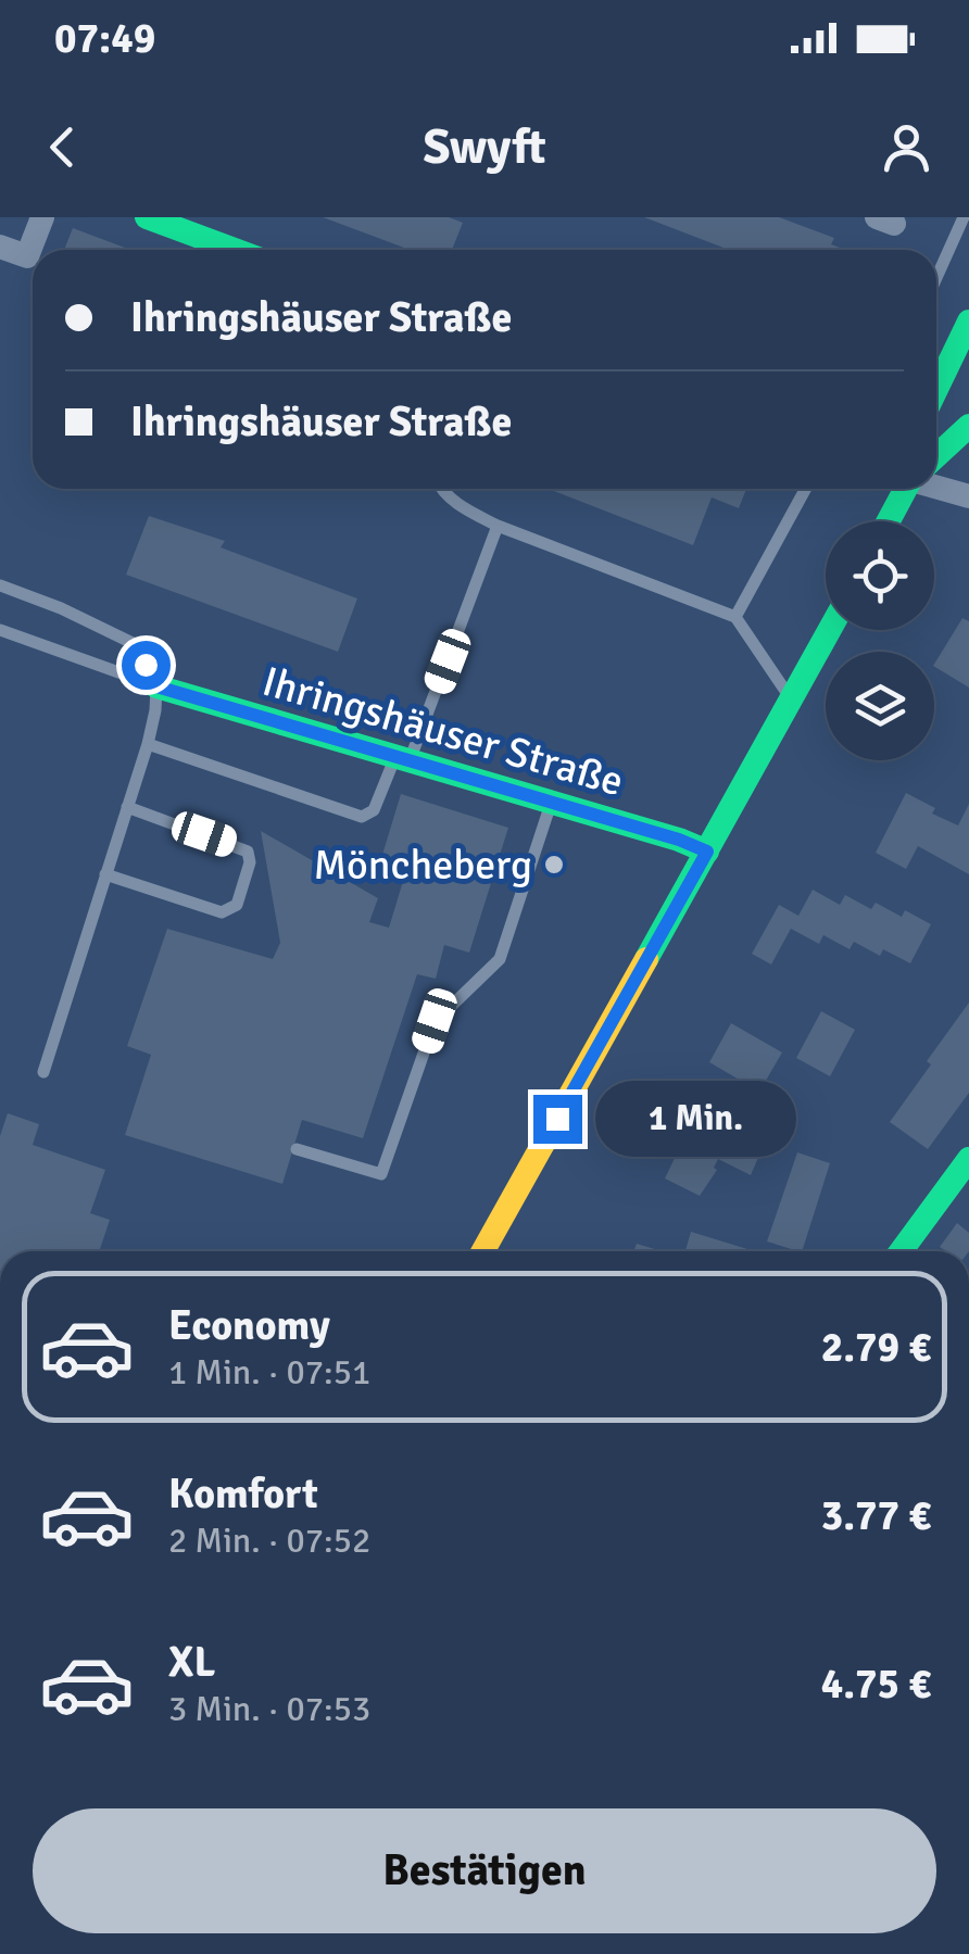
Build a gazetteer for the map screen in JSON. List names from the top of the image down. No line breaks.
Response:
{"streets":{"main road":["Ihringshäuser Straße"]},"places":["Möncheberg"],"page":{"status":"07:49","header":"Swyft","banner":["Ihringshäuser Straße","Ihringshäuser Straße"],"bubble":"1 Min.","list":[{"name":"Economy","note":"1 Min. · 07:51","value":"2.79 €"},{"name":"Komfort","note":"2 Min. · 07:52","value":"3.77 €"},{"name":"XL","note":"3 Min. · 07:53","value":"4.75 €"}],"buttons":"Bestätigen"}}
